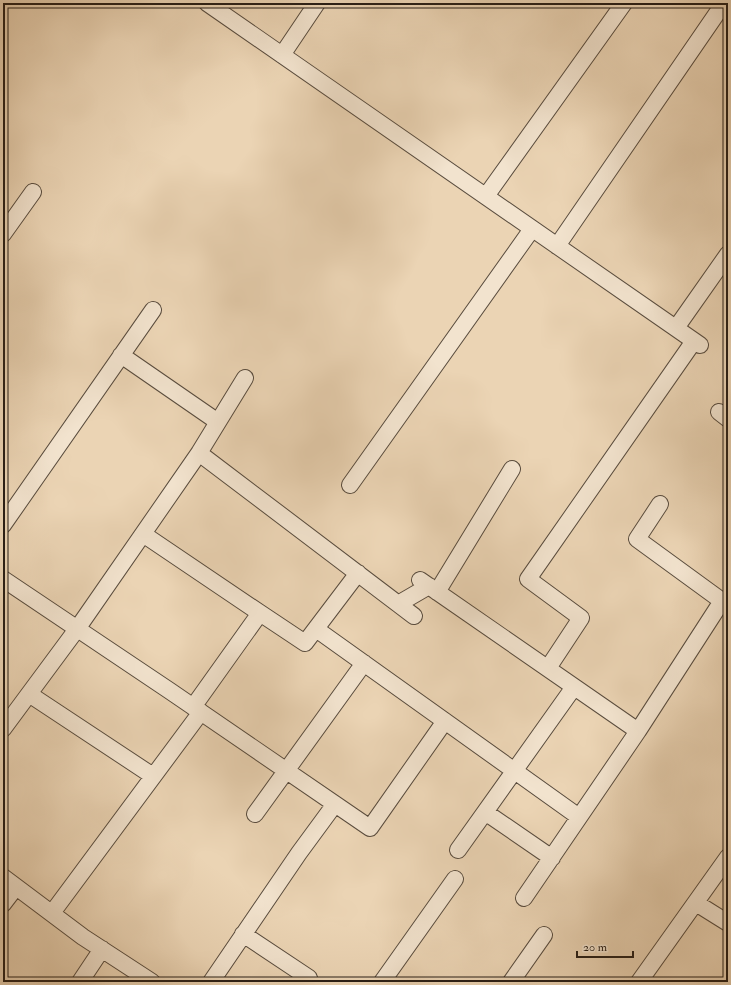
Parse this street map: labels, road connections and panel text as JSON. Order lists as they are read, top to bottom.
{
  "scale_bar": "20 m"
}
